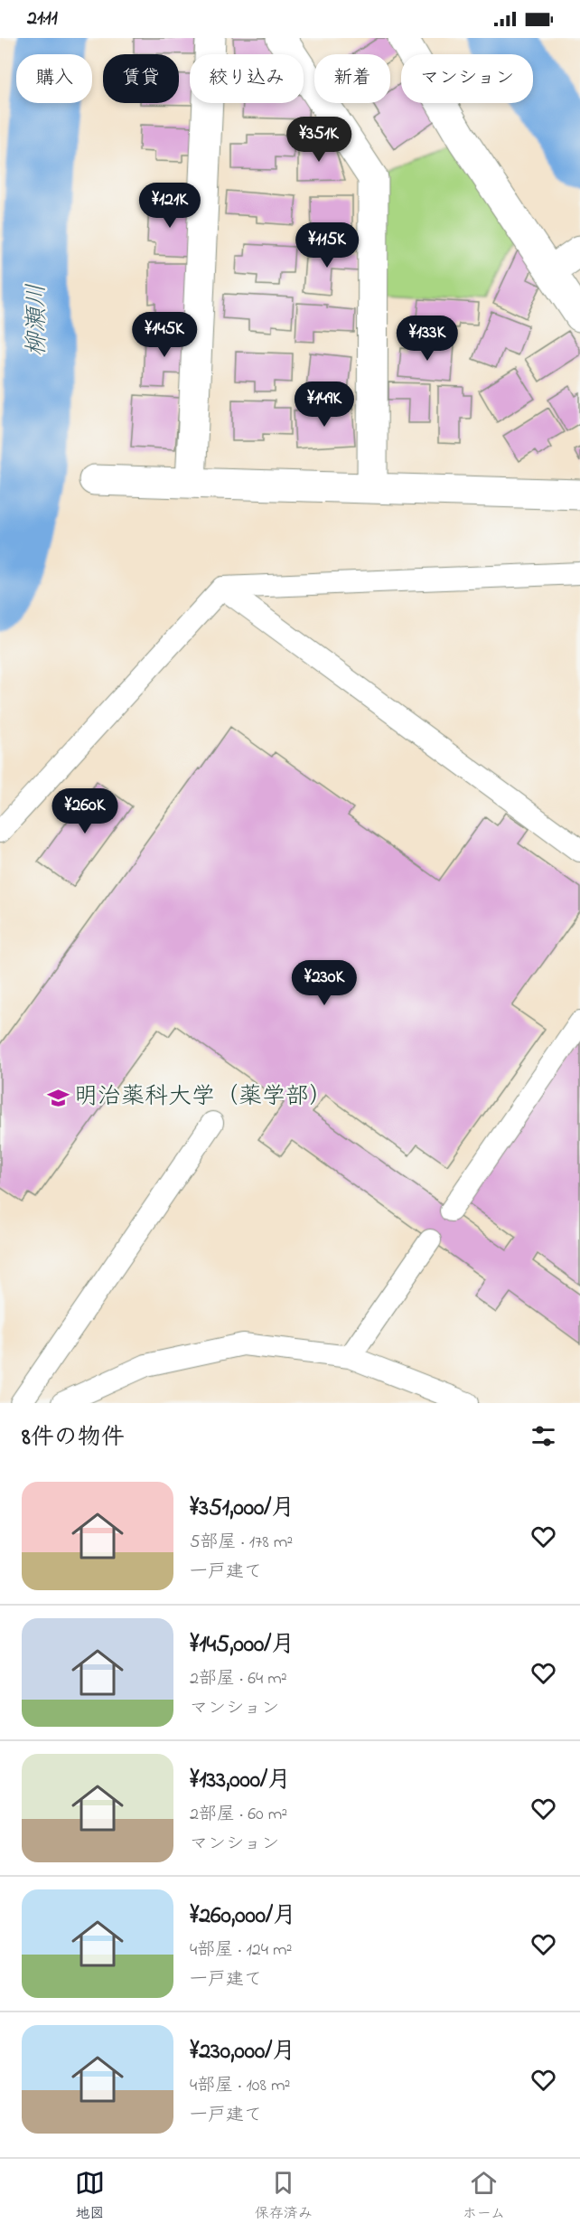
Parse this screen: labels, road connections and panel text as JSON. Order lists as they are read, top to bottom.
{
  "water": ["柳瀬川"],
  "places": {
    "school or university": ["明治薬科大学（薬学部）"]
  },
  "page": {
    "status": "21:11",
    "chip": [
      "購入",
      "賃貸",
      "絞り込み",
      "新着",
      "マンション"
    ],
    "price": [
      "¥351K",
      "¥121K",
      "¥115K",
      "¥145K",
      "¥133K",
      "¥149K",
      "¥260K",
      "¥230K"
    ],
    "heading": "8件の物件",
    "list": [
      {
        "name": "¥351,000/月",
        "note": "5部屋 · 178 m² · 一戸建て"
      },
      {
        "name": "¥145,000/月",
        "note": "2部屋 · 64 m² · マンション"
      },
      {
        "name": "¥133,000/月",
        "note": "2部屋 · 60 m² · マンション"
      },
      {
        "name": "¥260,000/月",
        "note": "4部屋 · 124 m² · 一戸建て"
      },
      {
        "name": "¥230,000/月",
        "note": "4部屋 · 108 m² · 一戸建て"
      }
    ],
    "tabs": ["地図", "保存済み", "ホーム"]
  }
}
